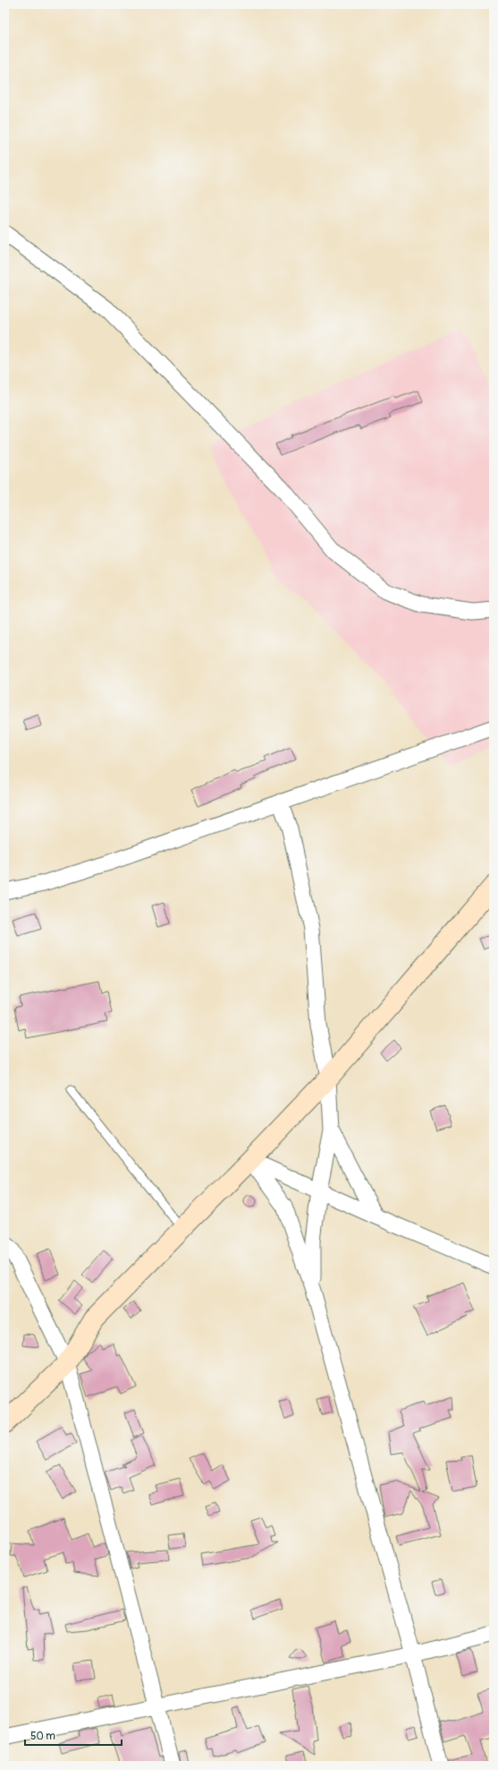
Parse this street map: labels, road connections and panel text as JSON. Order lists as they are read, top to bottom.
{
  "scale_bar": "50 m"
}
